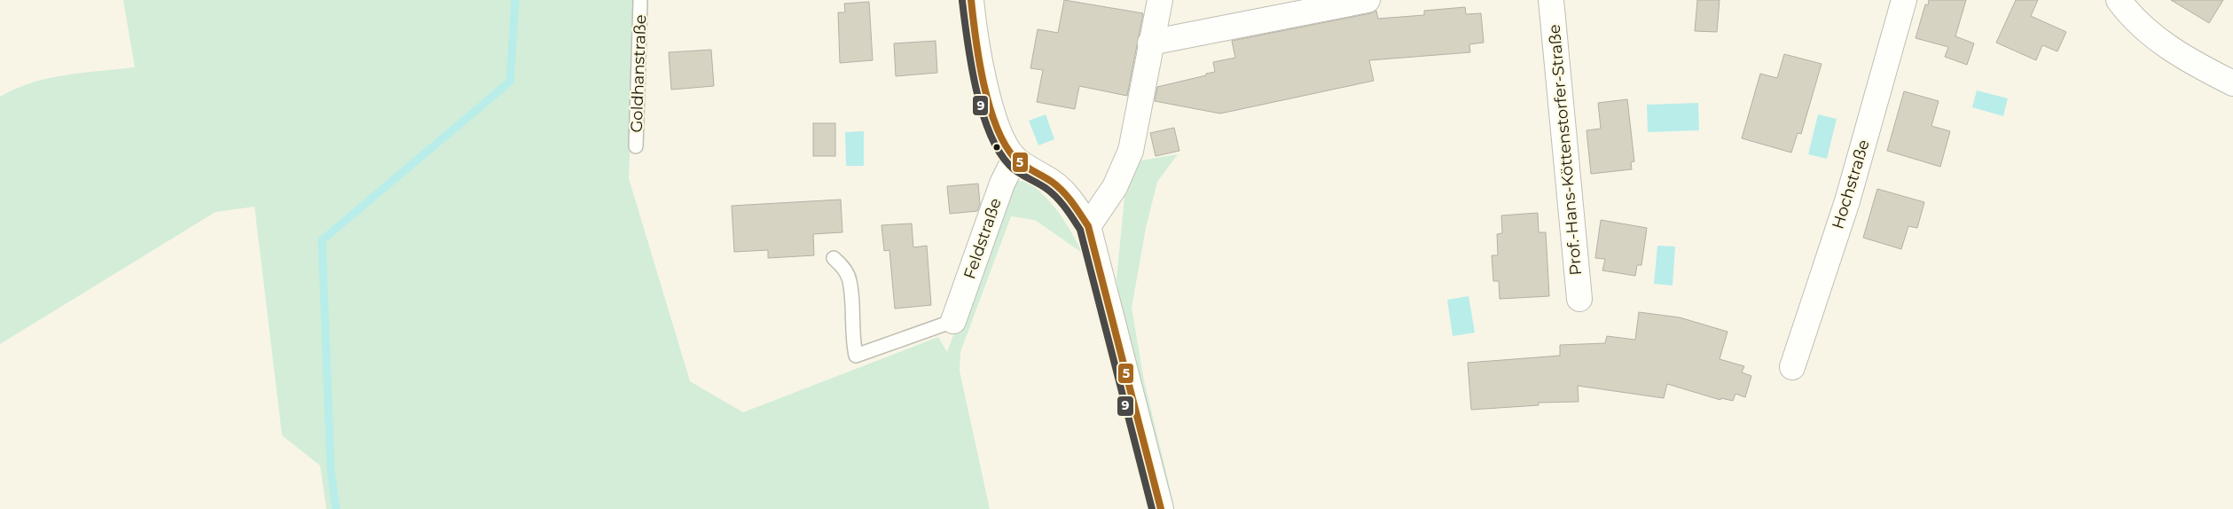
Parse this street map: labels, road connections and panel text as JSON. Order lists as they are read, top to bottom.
{
  "streets": {
    "street": ["Prof.-Hans-Köttenstorfer-Straße", "Hochstraße", "Feldstraße"],
    "lane": ["Goldhanstraße"]
  },
  "lines": ["transit line 5", "transit line 9"]
}
